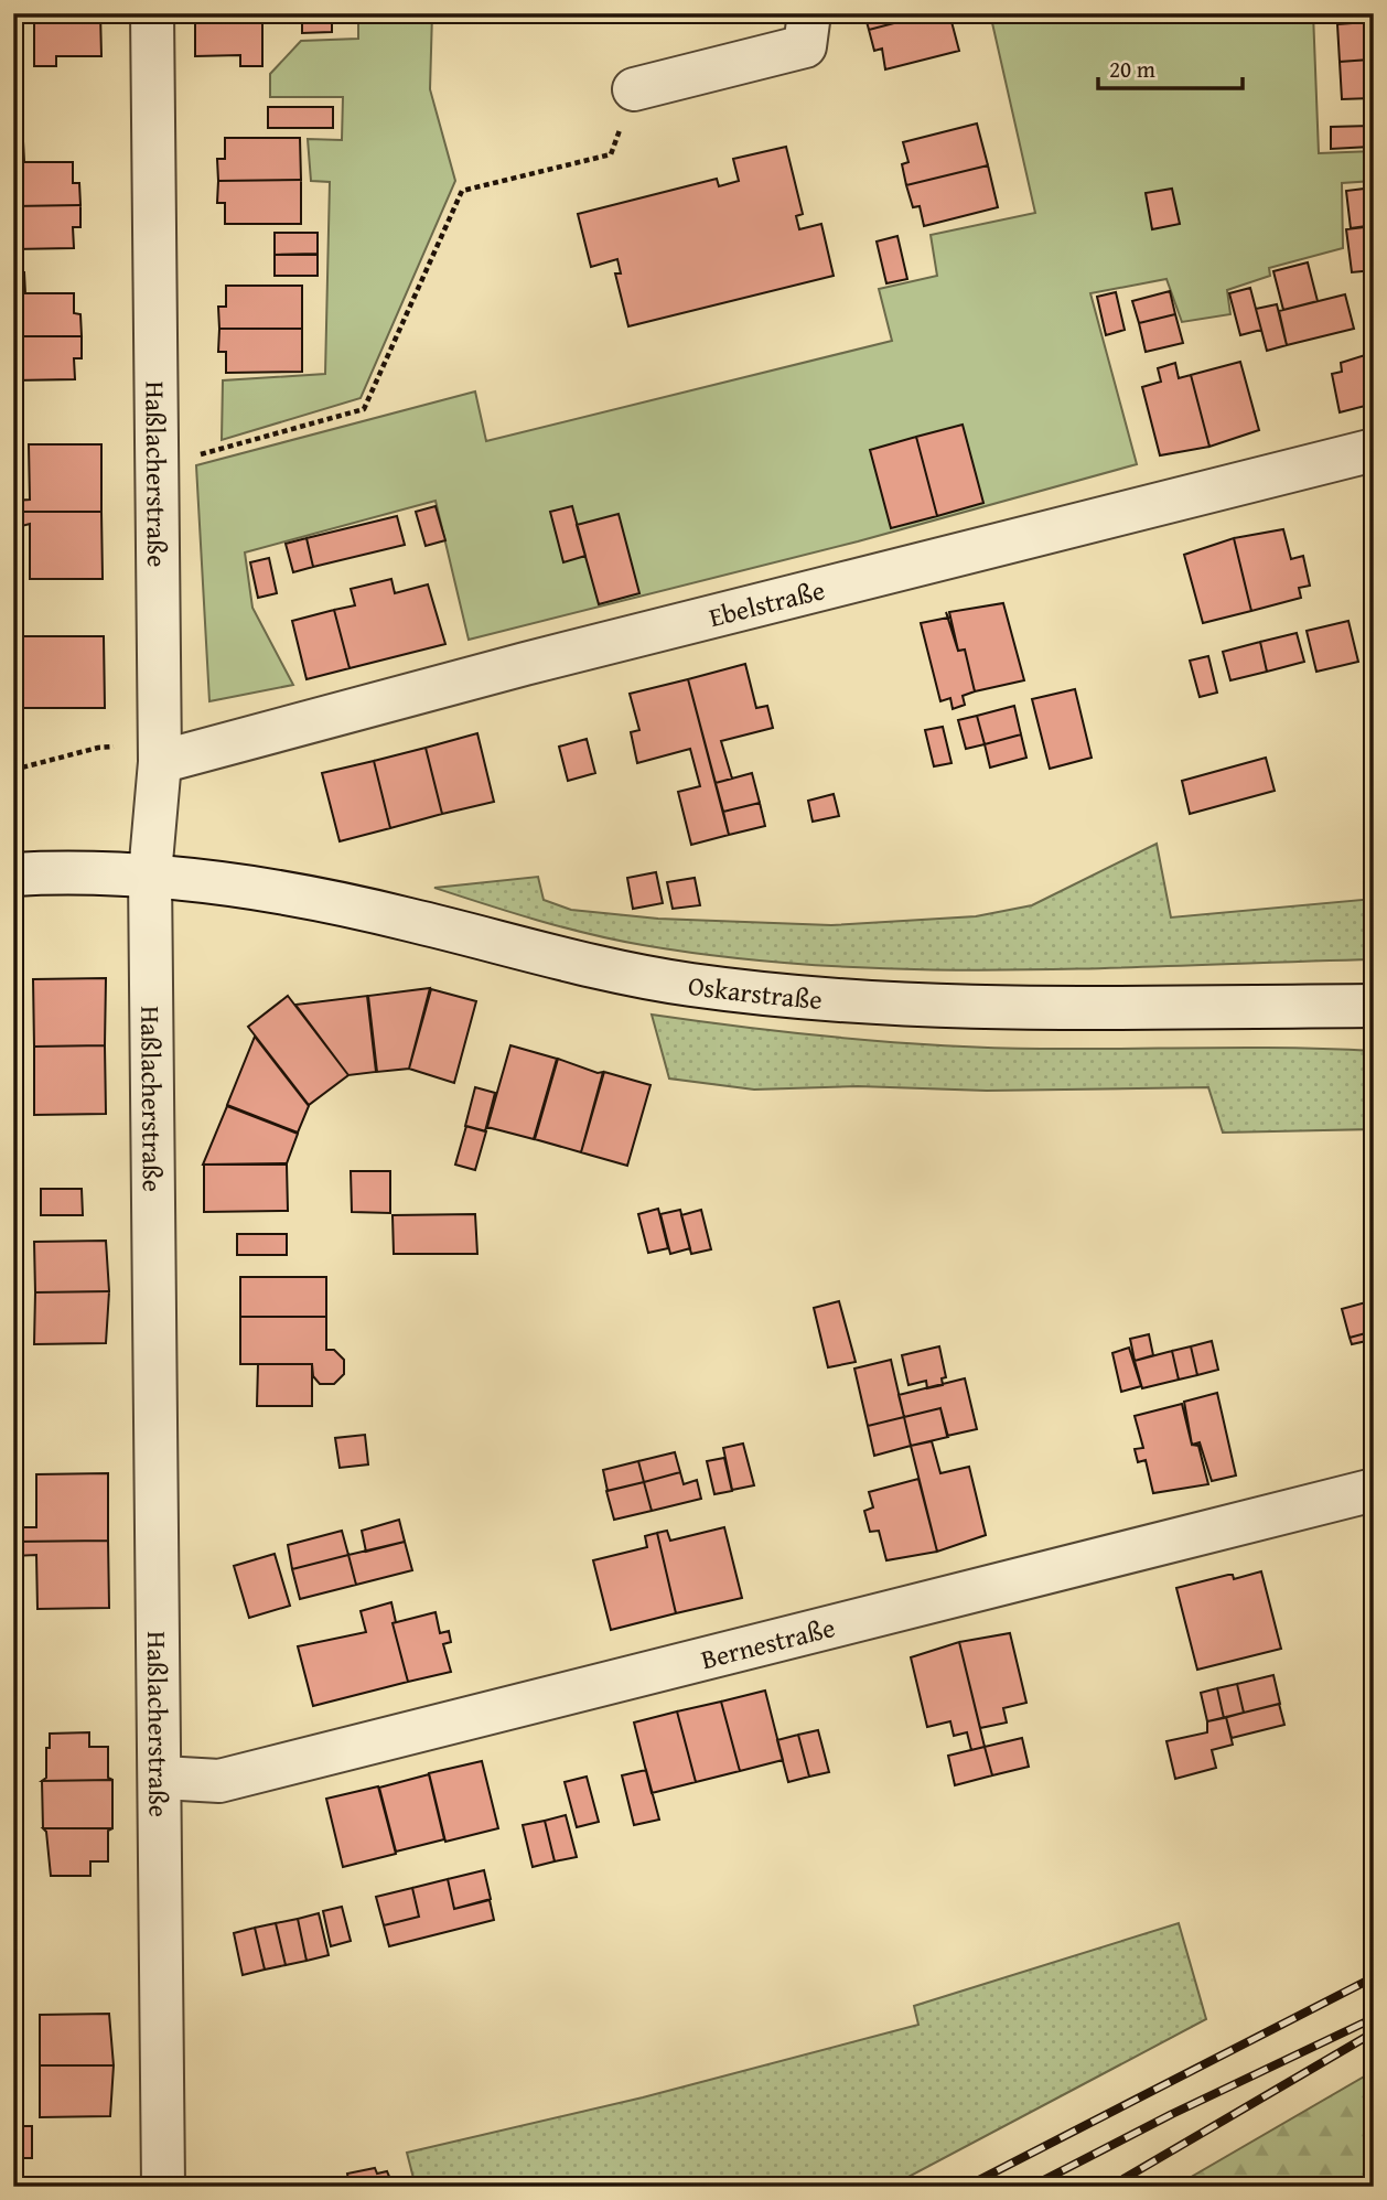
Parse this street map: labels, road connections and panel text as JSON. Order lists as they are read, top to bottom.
{
  "streets": {
    "street": [
      "Haßlacherstraße",
      "Ebelstraße",
      "Oskarstraße",
      "Bernestraße"
    ]
  },
  "crossings": [
    ["Haßlacherstraße", "Ebelstraße"],
    ["Haßlacherstraße", "Oskarstraße"],
    ["Haßlacherstraße", "Bernestraße"]
  ],
  "scale_bar": "20 m"
}
